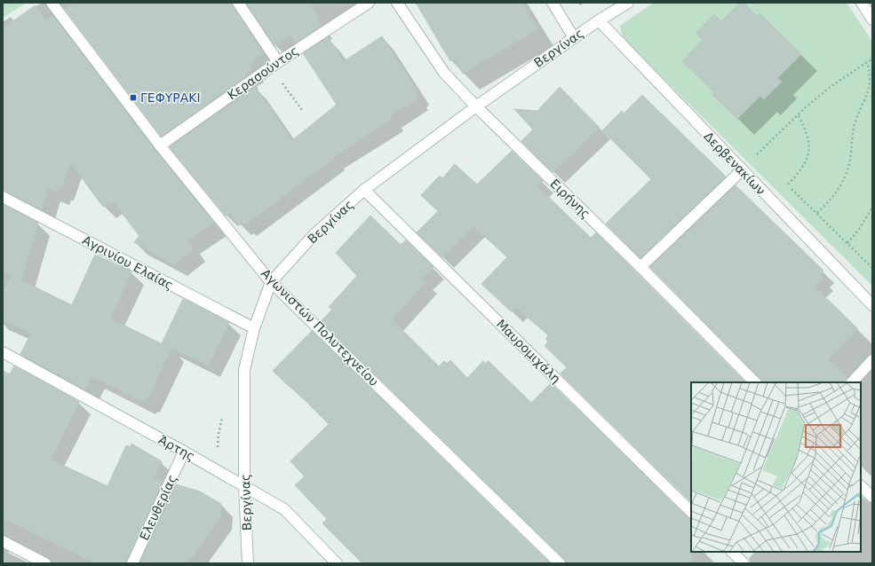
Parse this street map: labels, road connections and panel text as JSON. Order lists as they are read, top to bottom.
{
  "streets": {
    "street": [
      "Βεργίνας",
      "Κερασούντος",
      "Δερβενακίων",
      "Ειρήνης",
      "Αγρινίου Ελαίας",
      "Αγωνιστών Πολυτεχνείου",
      "Μαυρομιχάλη",
      "Άρτης",
      "Ελευθερίας"
    ]
  },
  "crossings": [
    ["Βεργίνας", "Δερβενακίων"],
    ["Βεργίνας", "Ειρήνης"],
    ["Βεργίνας", "Αγρινίου Ελαίας"],
    ["Βεργίνας", "Αγωνιστών Πολυτεχνείου"],
    ["Βεργίνας", "Μαυρομιχάλη"],
    ["Βεργίνας", "Άρτης"],
    ["Κερασούντος", "Αγωνιστών Πολυτεχνείου"],
    ["Άρτης", "Ελευθερίας"]
  ],
  "places": {
    "transit": ["ΓΕΦΥΡΑΚΙ"]
  }
}
